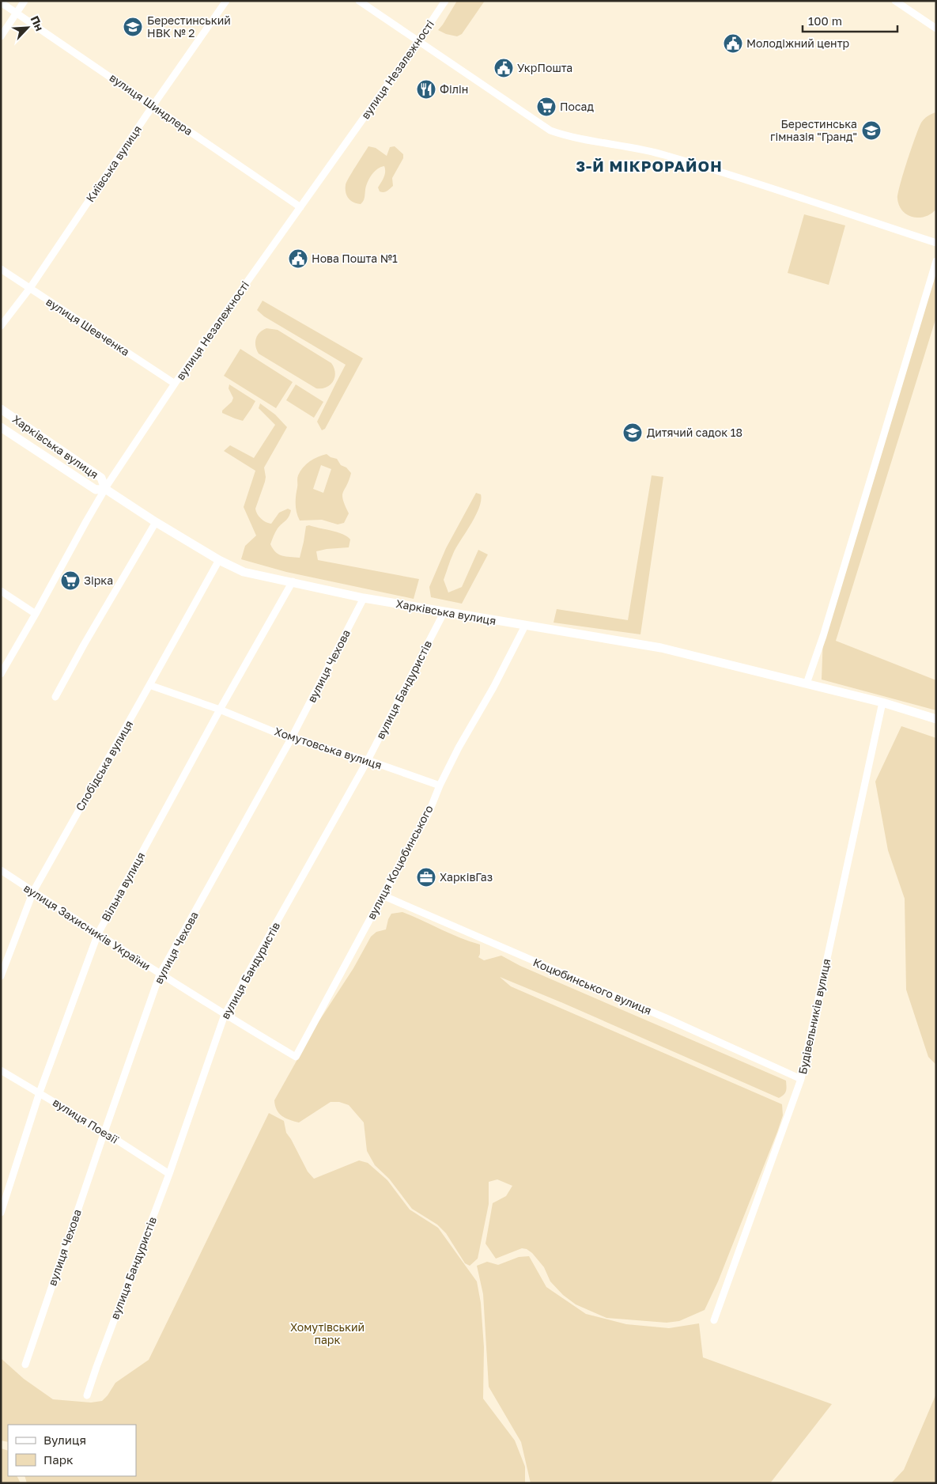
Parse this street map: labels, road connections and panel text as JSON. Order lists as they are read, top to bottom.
{
  "streets": {
    "street": [
      "вулиця Незалежності",
      "вулиця Шиндлера",
      "Київська вулиця",
      "вулиця Шевченка",
      "Харківська вулиця",
      "вулиця Чехова",
      "вулиця Бандуристів",
      "Хомутовська вулиця",
      "Слобідська вулиця",
      "вулиця Коцюбинського",
      "Вільна вулиця",
      "вулиця Захисників України",
      "Коцюбинського вулиця",
      "Будівельників вулиця",
      "вулиця Поезії"
    ]
  },
  "crossings": [
    ["вулиця Незалежності", "вулиця Шиндлера"],
    ["вулиця Незалежності", "вулиця Шевченка"],
    ["вулиця Незалежності", "Харківська вулиця"],
    ["вулиця Шиндлера", "Київська вулиця"],
    ["Київська вулиця", "вулиця Шевченка"],
    ["Харківська вулиця", "вулиця Чехова"],
    ["Харківська вулиця", "вулиця Бандуристів"],
    ["Харківська вулиця", "Слобідська вулиця"],
    ["Харківська вулиця", "вулиця Коцюбинського"],
    ["Харківська вулиця", "Вільна вулиця"],
    ["Харківська вулиця", "Будівельників вулиця"],
    ["вулиця Чехова", "Хомутовська вулиця"],
    ["вулиця Чехова", "вулиця Захисників України"],
    ["вулиця Чехова", "вулиця Поезії"],
    ["вулиця Бандуристів", "Хомутовська вулиця"],
    ["вулиця Бандуристів", "вулиця Захисників України"],
    ["вулиця Бандуристів", "вулиця Поезії"],
    ["Хомутовська вулиця", "Слобідська вулиця"],
    ["Хомутовська вулиця", "вулиця Коцюбинського"],
    ["Хомутовська вулиця", "Вільна вулиця"],
    ["Слобідська вулиця", "вулиця Захисників України"],
    ["вулиця Коцюбинського", "вулиця Захисників України"],
    ["вулиця Коцюбинського", "Коцюбинського вулиця"],
    ["Вільна вулиця", "вулиця Захисників України"],
    ["Вільна вулиця", "вулиця Поезії"],
    ["Коцюбинського вулиця", "Будівельників вулиця"]
  ],
  "districts": ["3-Й МІКРОРАЙОН"],
  "parks": ["Хомутівський парк"],
  "places": {
    "school or university": ["Берестинський НВК № 2", "Берестинська гімназія \"Гранд\"", "Дитячий садок 18"],
    "public building": ["Молодіжний центр", "УкрПошта", "Нова Пошта №1"],
    "restaurant": ["Філін"],
    "supermarket": ["Посад", "Зірка"],
    "office": ["ХарківГаз"]
  },
  "legend": ["Вулиця", "Парк"],
  "scale_bar": "100 m",
  "north": "top right"
}
